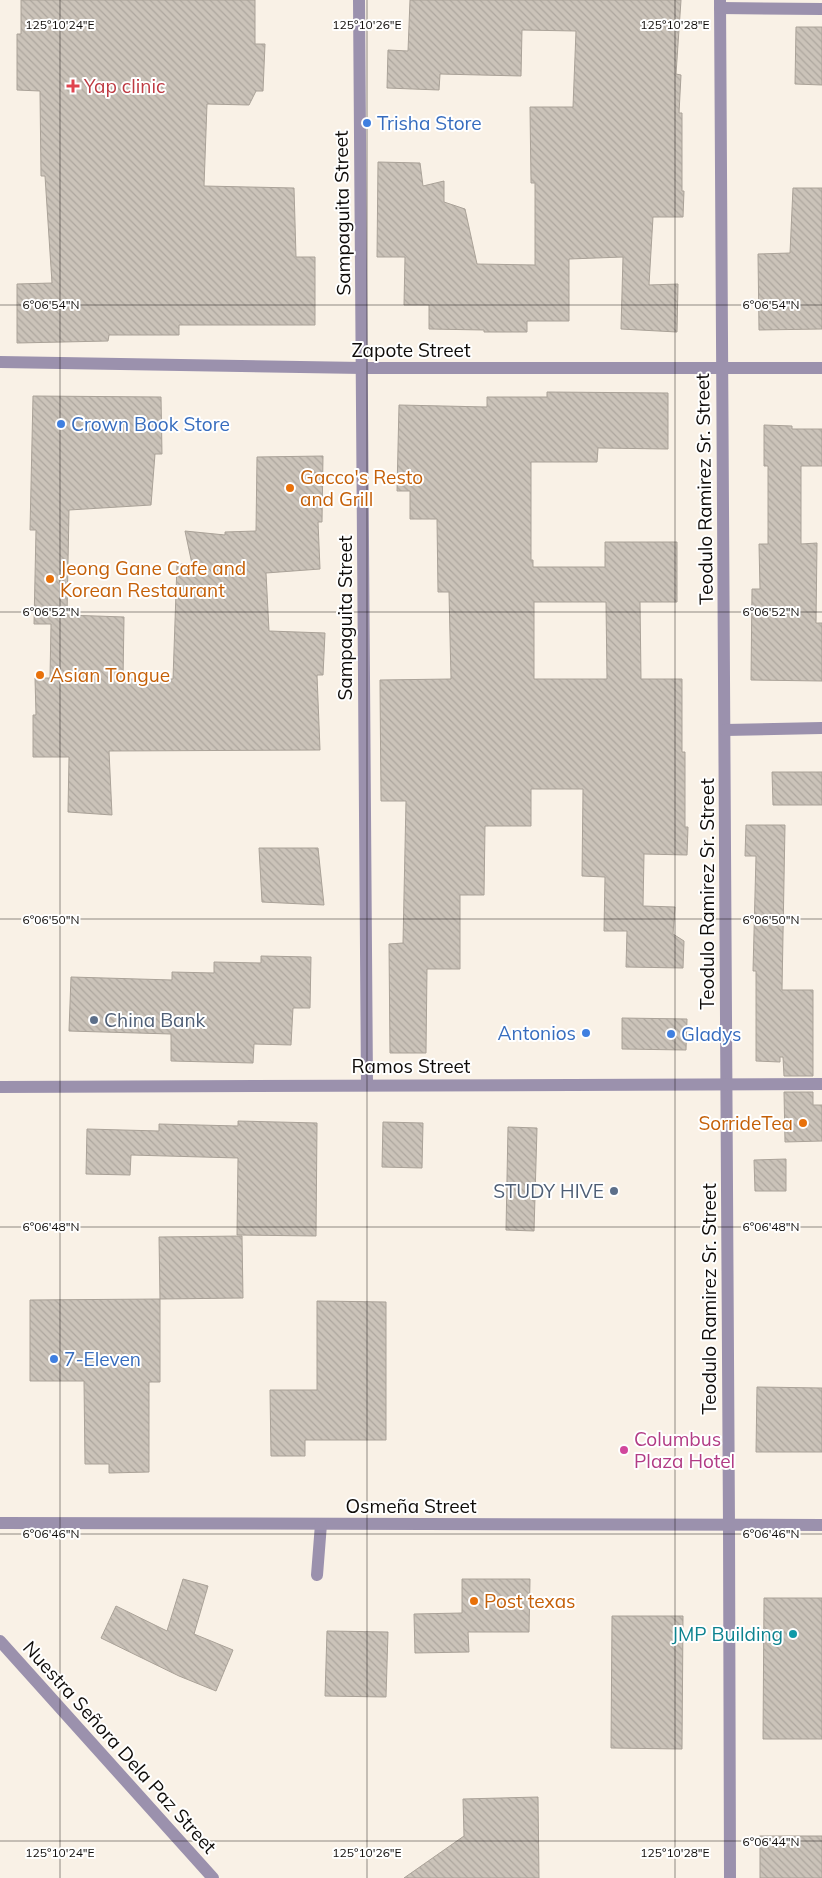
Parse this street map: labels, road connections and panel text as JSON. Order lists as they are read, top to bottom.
{
  "streets": {
    "street": [
      "Sampaguita Street",
      "Zapote Street",
      "Teodulo Ramirez Sr. Street",
      "Ramos Street",
      "Osmeña Street",
      "Nuestra Señora Dela Paz Street"
    ]
  },
  "crossings": [
    ["Sampaguita Street", "Zapote Street"],
    ["Sampaguita Street", "Ramos Street"],
    ["Zapote Street", "Teodulo Ramirez Sr. Street"],
    ["Teodulo Ramirez Sr. Street", "Ramos Street"],
    ["Teodulo Ramirez Sr. Street", "Osmeña Street"]
  ],
  "places": {
    "health": ["Yap clinic"],
    "other": [
      "Trisha Store",
      "Crown Book Store",
      "Gacco's Resto and Grill",
      "Jeong Gane Cafe and Korean Restaurant",
      "Asian Tongue",
      "China Bank",
      "Antonios",
      "Gladys",
      "SorrideTea",
      "STUDY HIVE",
      "7-Eleven",
      "Columbus Plaza Hotel",
      "Post texas",
      "JMP Building"
    ]
  },
  "coordinates": [
    "125°10'24\"E",
    "125°10'26\"E",
    "125°10'28\"E",
    "6°06'54\"N",
    "6°06'52\"N",
    "6°06'50\"N",
    "6°06'48\"N",
    "6°06'46\"N",
    "6°06'44\"N"
  ]
}
